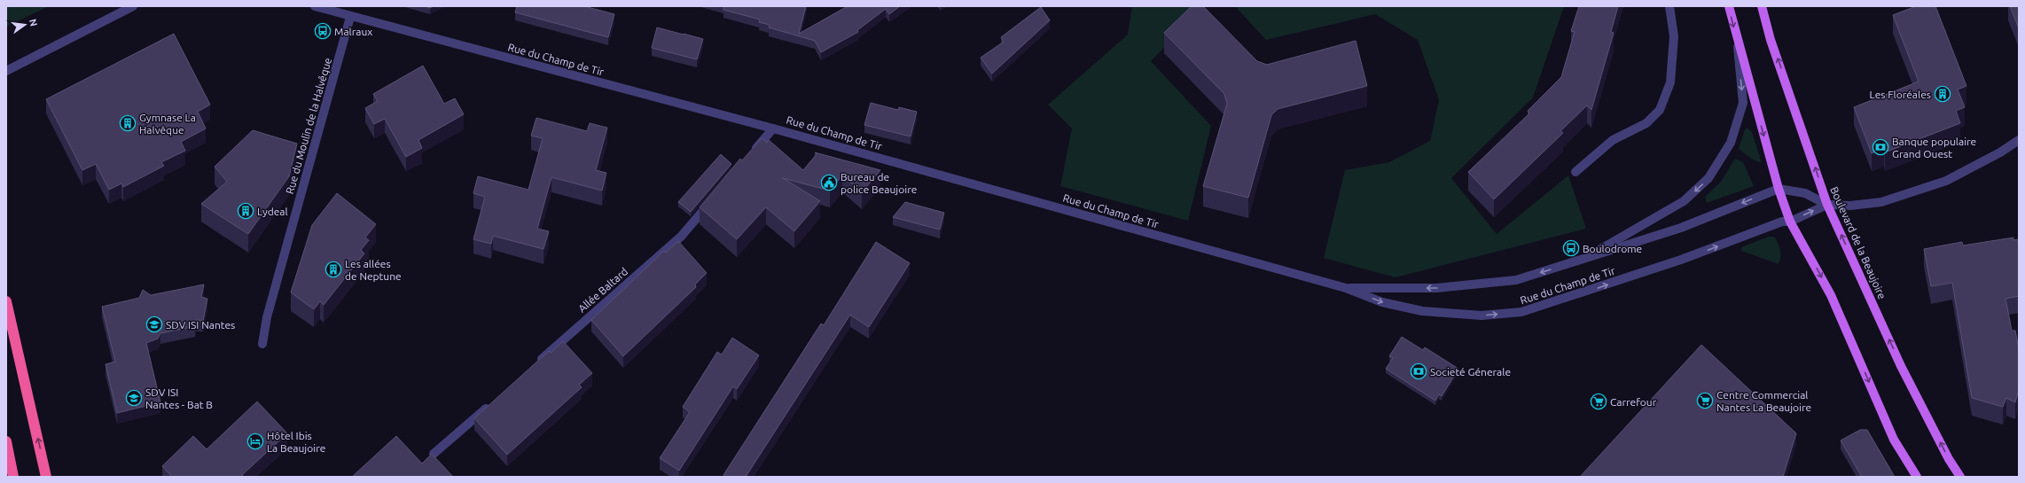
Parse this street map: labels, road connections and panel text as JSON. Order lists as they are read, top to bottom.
{
  "streets": {
    "main road": ["Boulevard de la Beaujoire"],
    "street": ["Rue du Champ de Tir", "Rue du Moulin de la Halvêque", "Allée Baltard"]
  },
  "crossings": [
    ["Rue du Champ de Tir", "Rue du Moulin de la Halvêque"],
    ["Rue du Champ de Tir", "Boulevard de la Beaujoire"]
  ],
  "places": {
    "bus stop": ["Malraux", "Boulodrome"],
    "building": [
      "Les Floréales",
      "Gymnase La Halvêque",
      "Lydeal",
      "Les allées de Neptune"
    ],
    "bank": ["Banque populaire Grand Ouest", "Societé Génerale"],
    "public building": ["Bureau de police Beaujoire"],
    "school or university": ["SDV ISI Nantes", "SDV ISI Nantes - Bat B"],
    "supermarket": ["Centre Commercial Nantes La Beaujoire", "Carrefour"],
    "hotel": ["Hôtel Ibis La Beaujoire"]
  },
  "north": "right"
}
